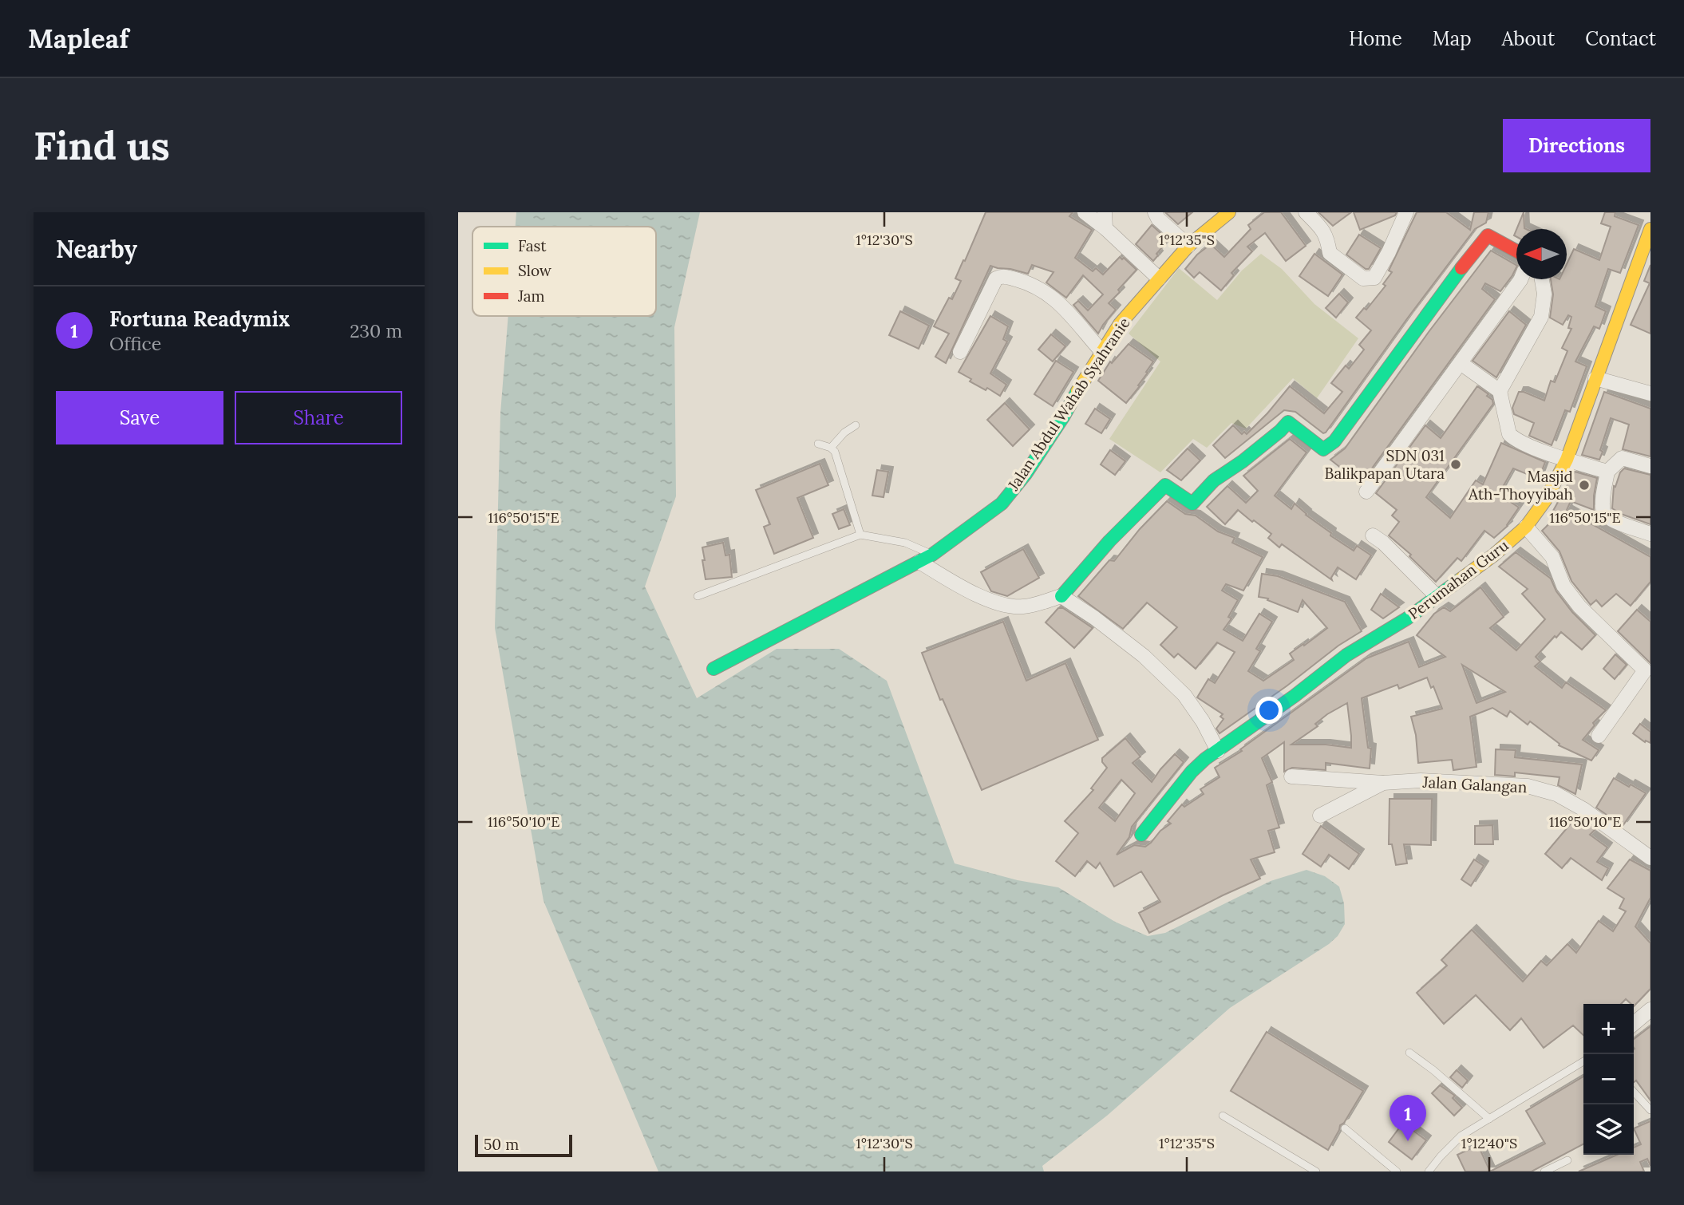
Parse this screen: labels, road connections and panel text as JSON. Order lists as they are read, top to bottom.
{
  "streets": {
    "street": ["Jalan Abdul Wahab Syahranie", "Perumahan Guru", "Jalan Galangan"]
  },
  "places": ["SDN 031 Balikpapan Utara", "Masjid Ath-Thoyyibah"],
  "legend": ["Fast", "Slow", "Jam"],
  "scale_bar": "50 m",
  "north": "left",
  "page": {
    "header": "Mapleaf",
    "nav": [
      "Home",
      "Map",
      "About",
      "Contact"
    ],
    "buttons": [
      "Directions",
      ["Save", "Share"]
    ],
    "title": "Find us",
    "heading": "Nearby",
    "list": [
      {
        "mark": "1",
        "name": "Fortuna Readymix",
        "note": "Office",
        "value": "230 m"
      }
    ],
    "map_buttons": ["+", "−"],
    "pins": "1",
    "scale": "50 m"
  },
  "coordinates": [
    "1°12'30\"S",
    "1°12'35\"S",
    "116°50'15\"E",
    "116°50'10\"E",
    "1°12'40\"S"
  ]
}
